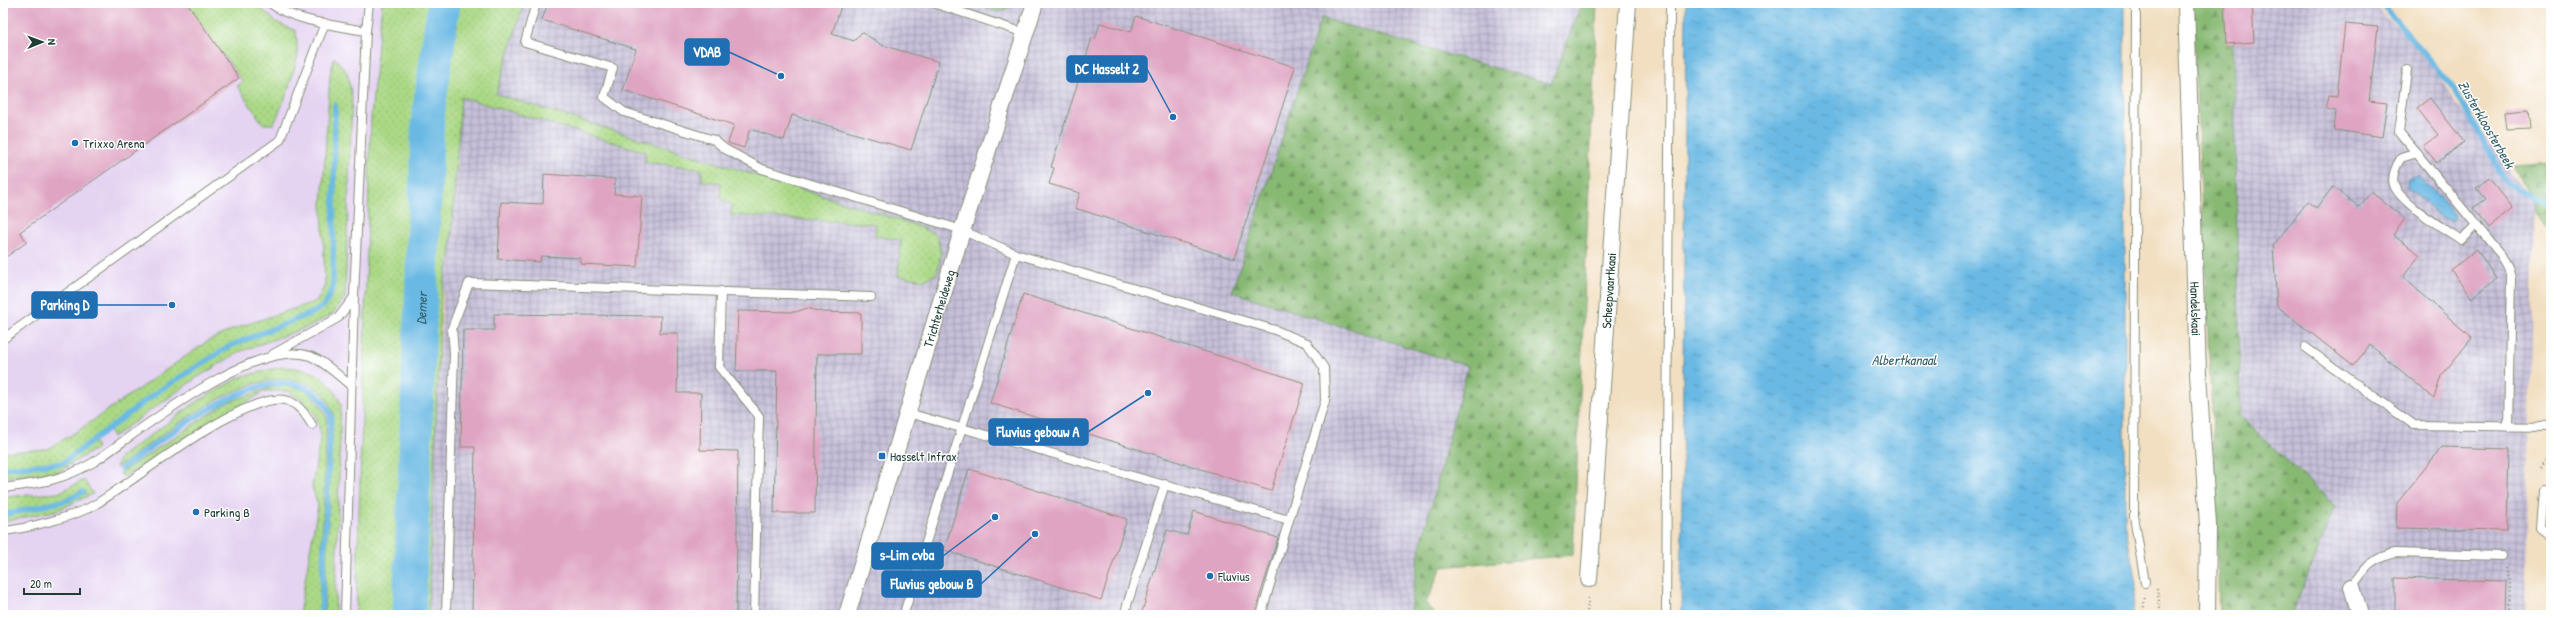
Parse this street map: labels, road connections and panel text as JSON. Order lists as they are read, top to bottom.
{
  "streets": {
    "street": ["Scheepvaartkaai", "Trichterheideweg", "Handelskaai"]
  },
  "water": ["Zusterkloosterbeek", "Demer", "Albertkanaal"],
  "places": {
    "other": [
      "VDAB",
      "DC Hasselt 2",
      "Trixxo Arena",
      "Parking D",
      "Fluvius gebouw A",
      "Parking B",
      "s-Lim cvba",
      "Fluvius gebouw B",
      "Fluvius"
    ],
    "transit": ["Hasselt Infrax"]
  },
  "scale_bar": "20 m",
  "north": "right"
}
